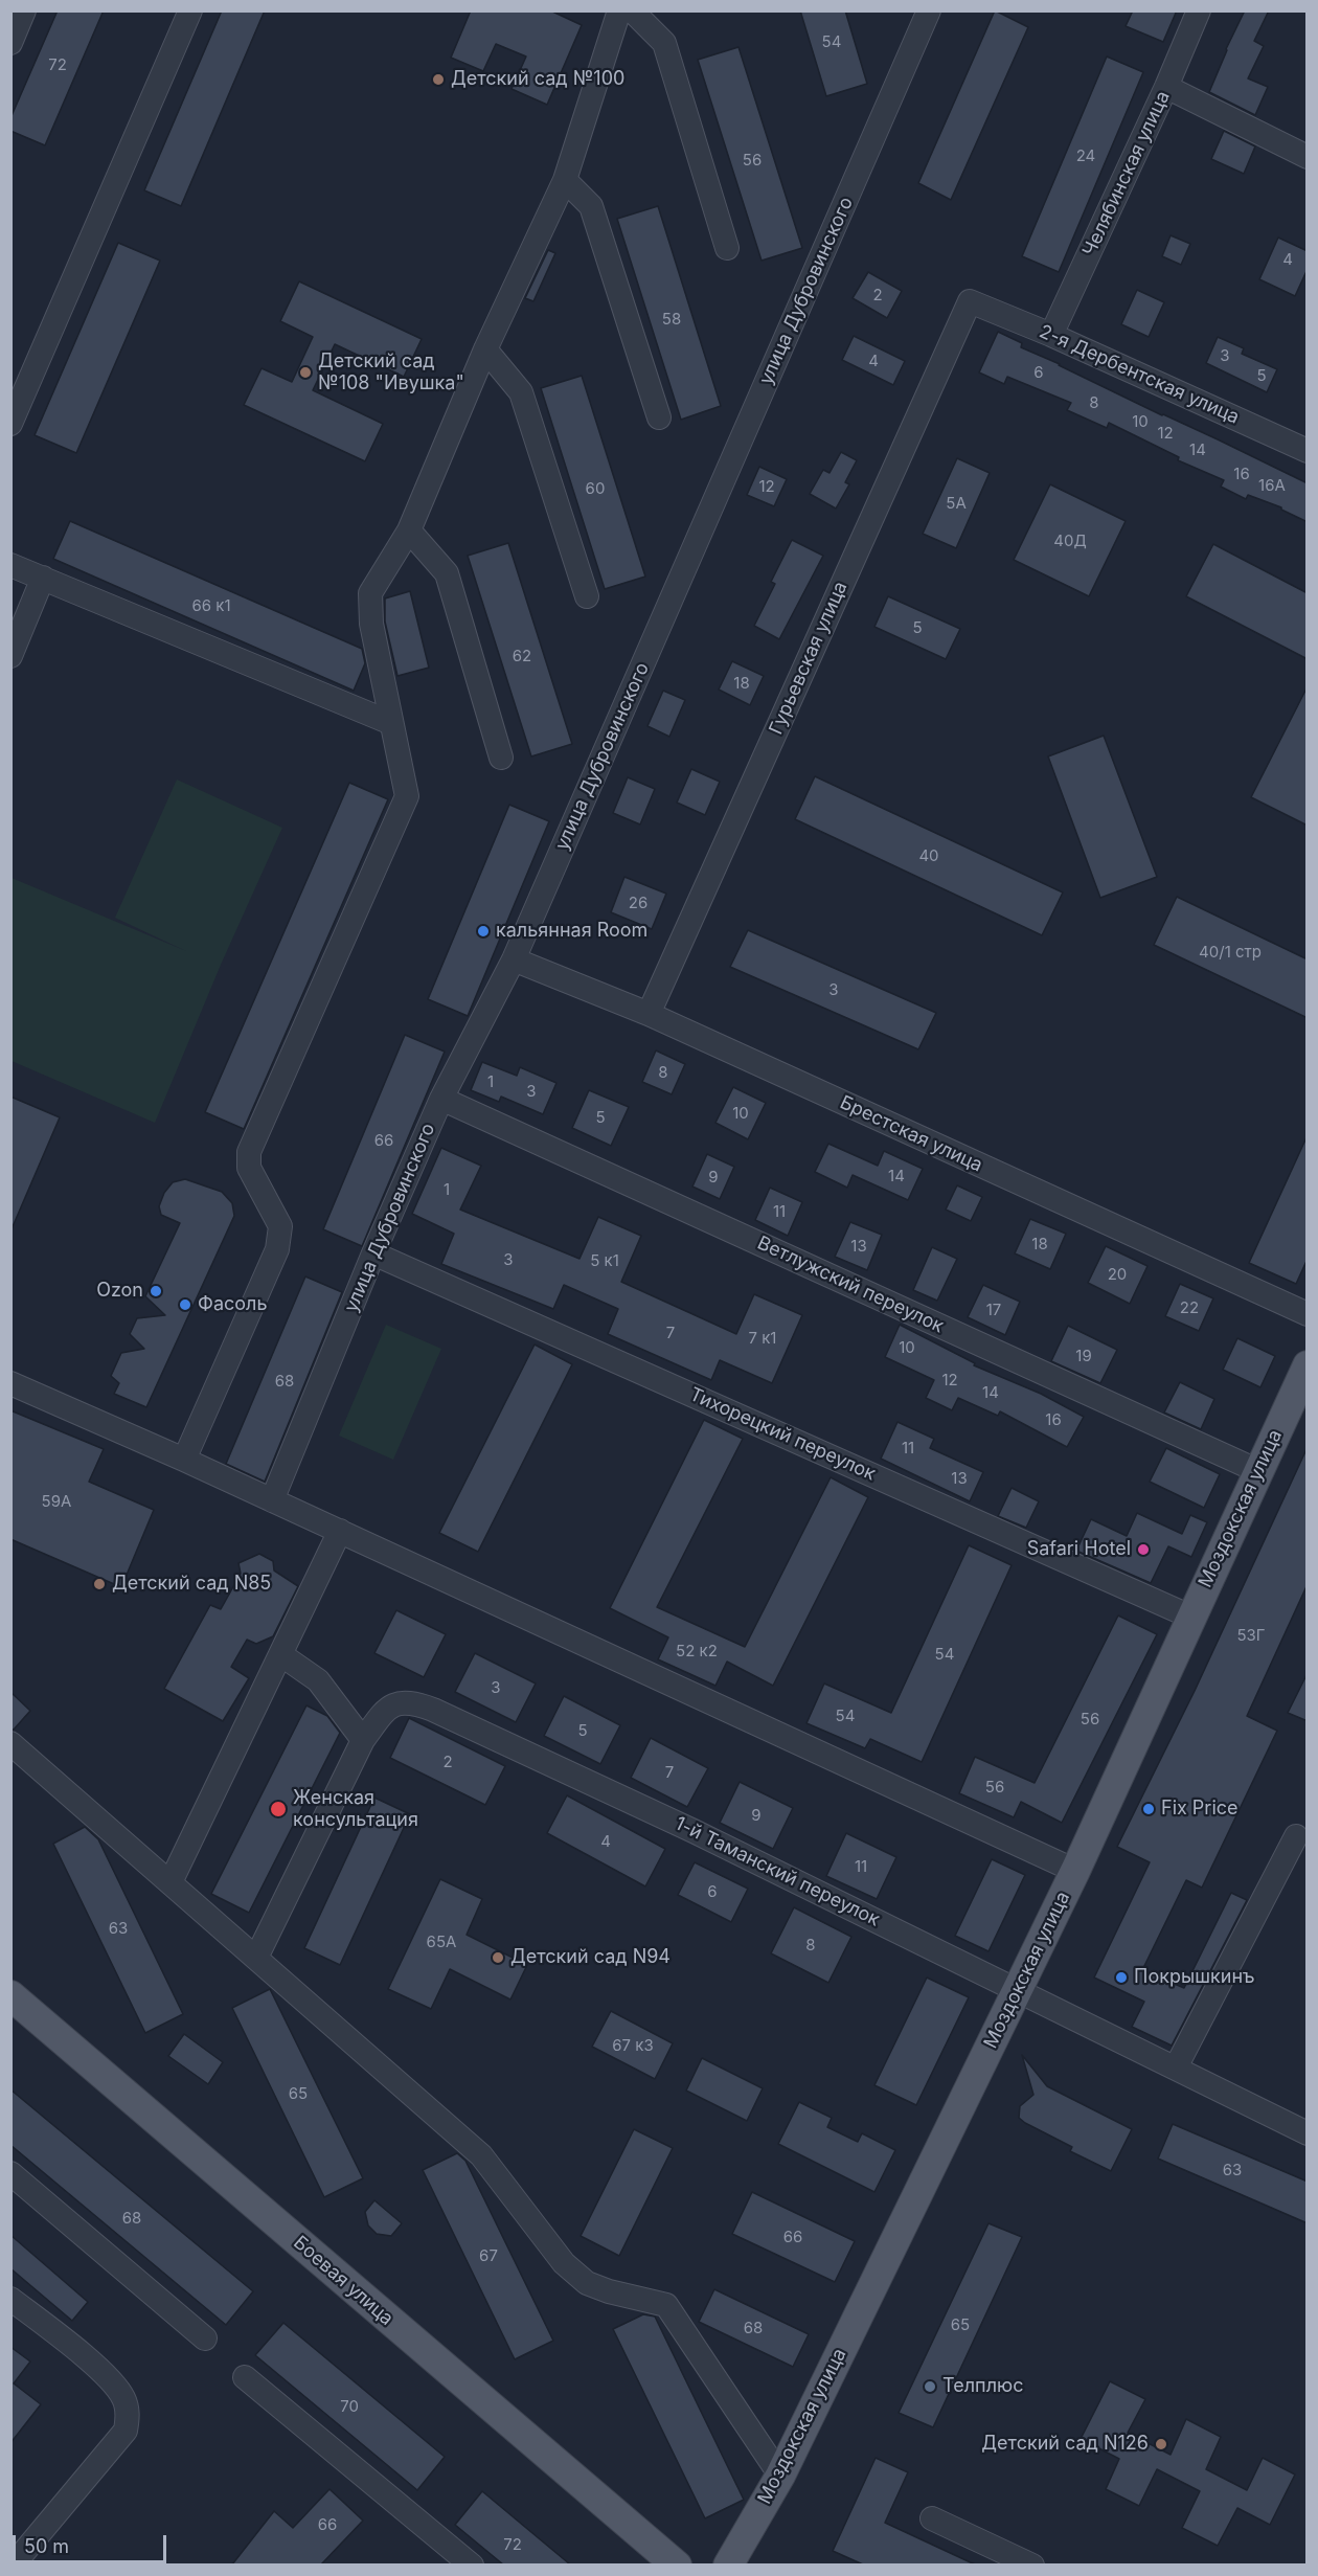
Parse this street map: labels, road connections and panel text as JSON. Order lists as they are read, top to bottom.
{
  "streets": {
    "main road": ["Моздокская улица", "Боевая улица"],
    "street": [
      "Челябинская улица",
      "улица Дубровинского",
      "2-я Дербентская улица",
      "Гурьевская улица",
      "Брестская улица",
      "Ветлужский переулок",
      "Тихорецкий переулок",
      "1-й Таманский переулок"
    ]
  },
  "crossings": [
    ["Челябинская улица", "2-я Дербентская улица"],
    ["улица Дубровинского", "Брестская улица"],
    ["улица Дубровинского", "Ветлужский переулок"],
    ["улица Дубровинского", "Тихорецкий переулок"],
    ["2-я Дербентская улица", "Гурьевская улица"],
    ["Гурьевская улица", "Брестская улица"],
    ["Ветлужский переулок", "Моздокская улица"],
    ["Тихорецкий переулок", "Моздокская улица"],
    ["Моздокская улица", "1-й Таманский переулок"]
  ],
  "places": [
    "Детский сад №100",
    "Детский сад №108 \"Ивушка\"",
    "кальянная Room",
    "Ozon",
    "Фасоль",
    "Safari Hotel",
    "Детский сад N85",
    "Женская консультация",
    "Fix Price",
    "Детский сад N94",
    "Покрышкинъ",
    "Телплюс",
    "Детский сад N126"
  ],
  "house_numbers": [
    "54",
    "72",
    "24",
    "56",
    "4",
    "2",
    "58",
    "3",
    "4",
    "6",
    "5",
    "8",
    "10",
    "12",
    "14",
    "16",
    "16А",
    "12",
    "60",
    "5А",
    "40Д",
    "66 к1",
    "5",
    "62",
    "18",
    "40",
    "26",
    "40/1 стр",
    "3",
    "8",
    "1",
    "3",
    "10",
    "5",
    "66",
    "14",
    "9",
    "1",
    "11",
    "18",
    "13",
    "3",
    "5 к1",
    "20",
    "22",
    "17",
    "7",
    "7 к1",
    "10",
    "19",
    "12",
    "68",
    "14",
    "16",
    "11",
    "13",
    "59А",
    "53Г",
    "52 к2",
    "54",
    "3",
    "54",
    "56",
    "5",
    "2",
    "7",
    "56",
    "9",
    "4",
    "11",
    "6",
    "63",
    "65А",
    "8",
    "67 к3",
    "65",
    "63",
    "68",
    "66",
    "67",
    "65",
    "68",
    "70",
    "66",
    "72"
  ],
  "scale_bar": "50 m"
}
